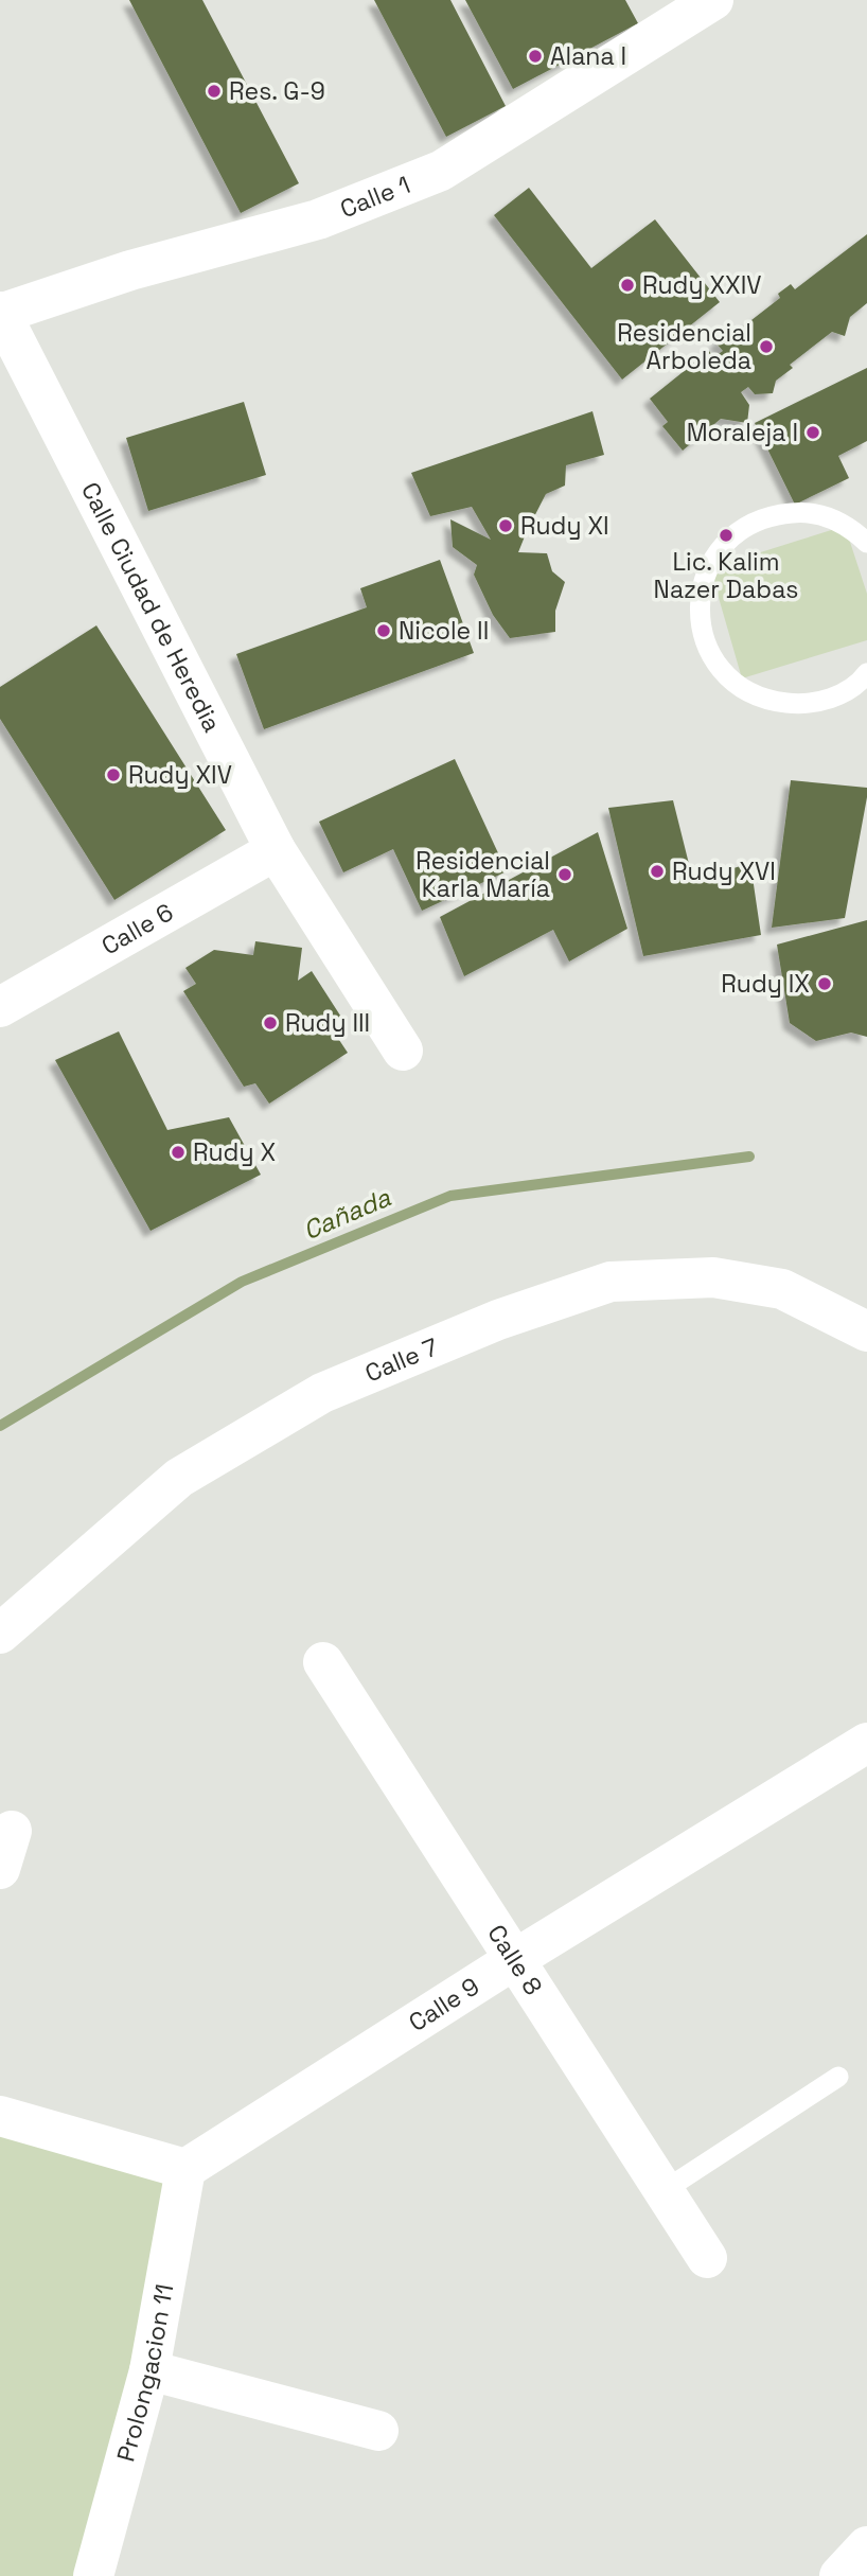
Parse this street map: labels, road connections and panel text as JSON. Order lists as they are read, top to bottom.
{
  "streets": {
    "street": [
      "Calle 1",
      "Calle Ciudad de Heredia",
      "Calle 6",
      "Calle 7",
      "Calle 8",
      "Calle 9",
      "Prolongacion 11"
    ]
  },
  "crossings": [
    ["Calle 1", "Calle Ciudad de Heredia"],
    ["Calle Ciudad de Heredia", "Calle 6"],
    ["Calle 8", "Calle 9"],
    ["Calle 9", "Prolongacion 11"]
  ],
  "water": ["Cañada"],
  "places": [
    "Alana I",
    "Res. G-9",
    "Rudy XXIV",
    "Residencial Arboleda",
    "Moraleja I",
    "Rudy XI",
    "Lic. Kalim Nazer Dabas",
    "Nicole II",
    "Rudy XIV",
    "Rudy XVI",
    "Residencial Karla María",
    "Rudy IX",
    "Rudy III",
    "Rudy X"
  ]
}
